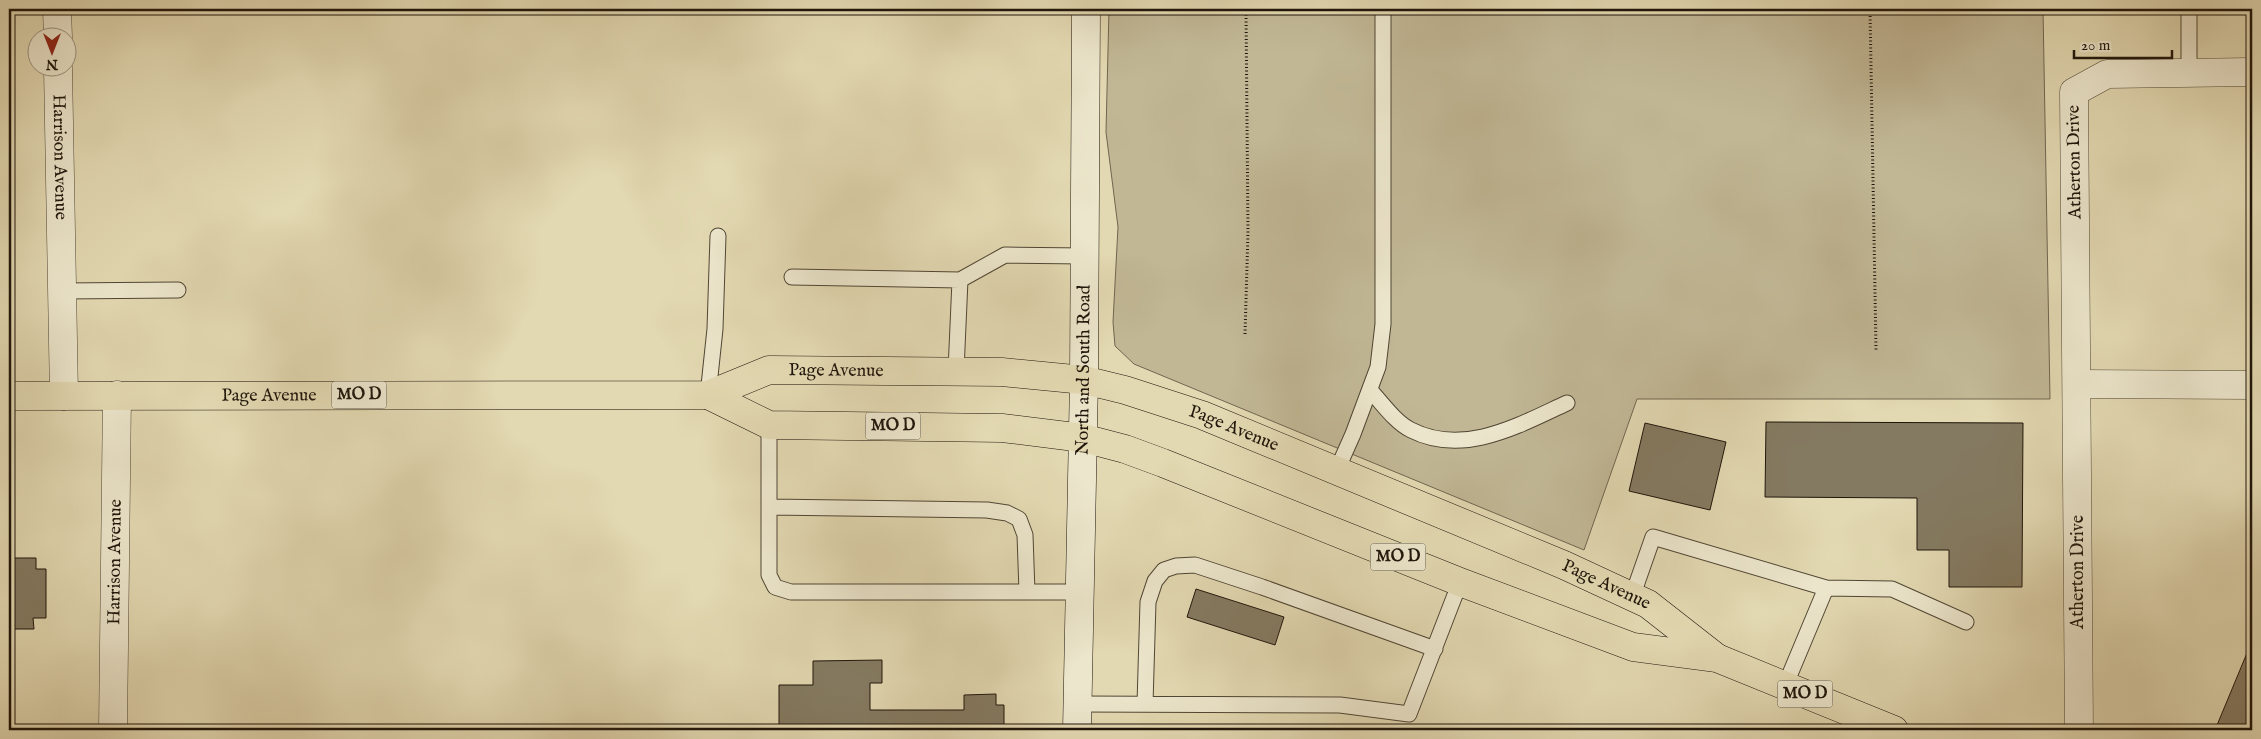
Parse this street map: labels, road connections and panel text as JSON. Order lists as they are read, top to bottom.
{
  "streets": {
    "main road": ["Page Avenue", "MO D"],
    "street": ["Harrison Avenue", "Atherton Drive", "North and South Road"]
  },
  "crossings": [
    ["Harrison Avenue", "Page Avenue"],
    ["Page Avenue", "North and South Road"]
  ],
  "scale_bar": "20 m",
  "north": "bottom"
}
